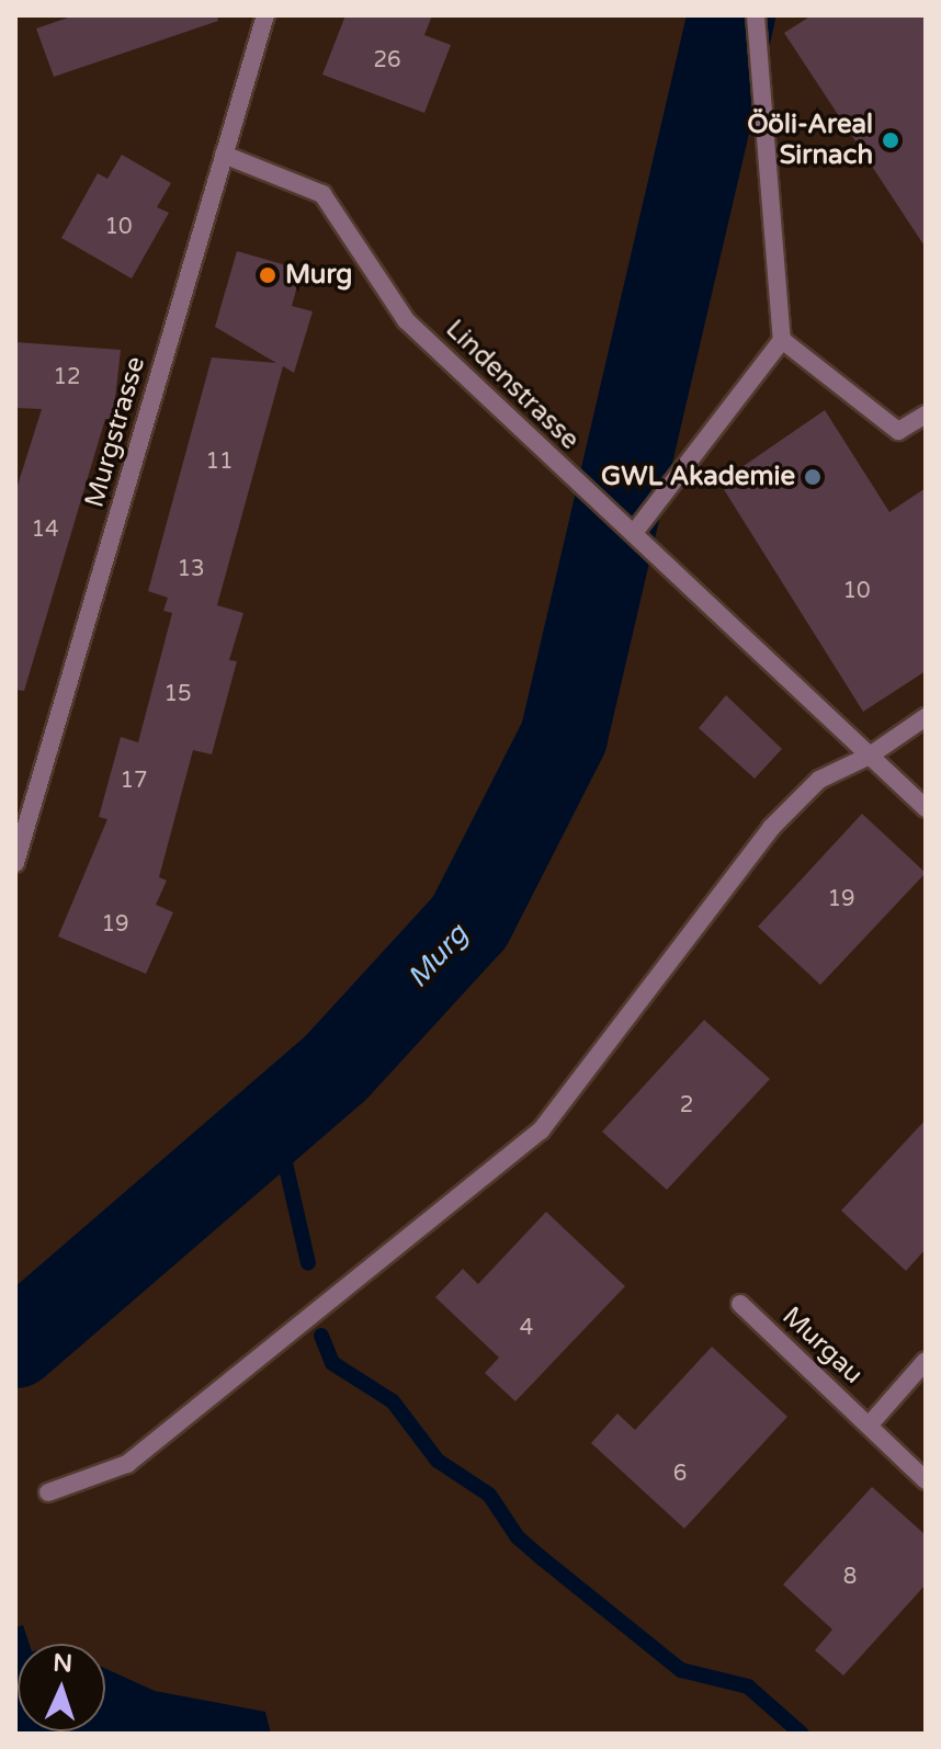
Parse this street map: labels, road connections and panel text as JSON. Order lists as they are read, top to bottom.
{
  "streets": {
    "street": ["Lindenstrasse", "Murgstrasse", "Murgau"]
  },
  "crossings": [
    ["Lindenstrasse", "Murgstrasse"]
  ],
  "water": ["Murg"],
  "places": ["Ööli-Areal Sirnach", "Murg", "GWL Akademie"],
  "house_numbers": [
    "26",
    "10",
    "12",
    "11",
    "14",
    "13",
    "10",
    "15",
    "17",
    "19",
    "19",
    "2",
    "4",
    "6",
    "8"
  ],
  "north": "top"
}
